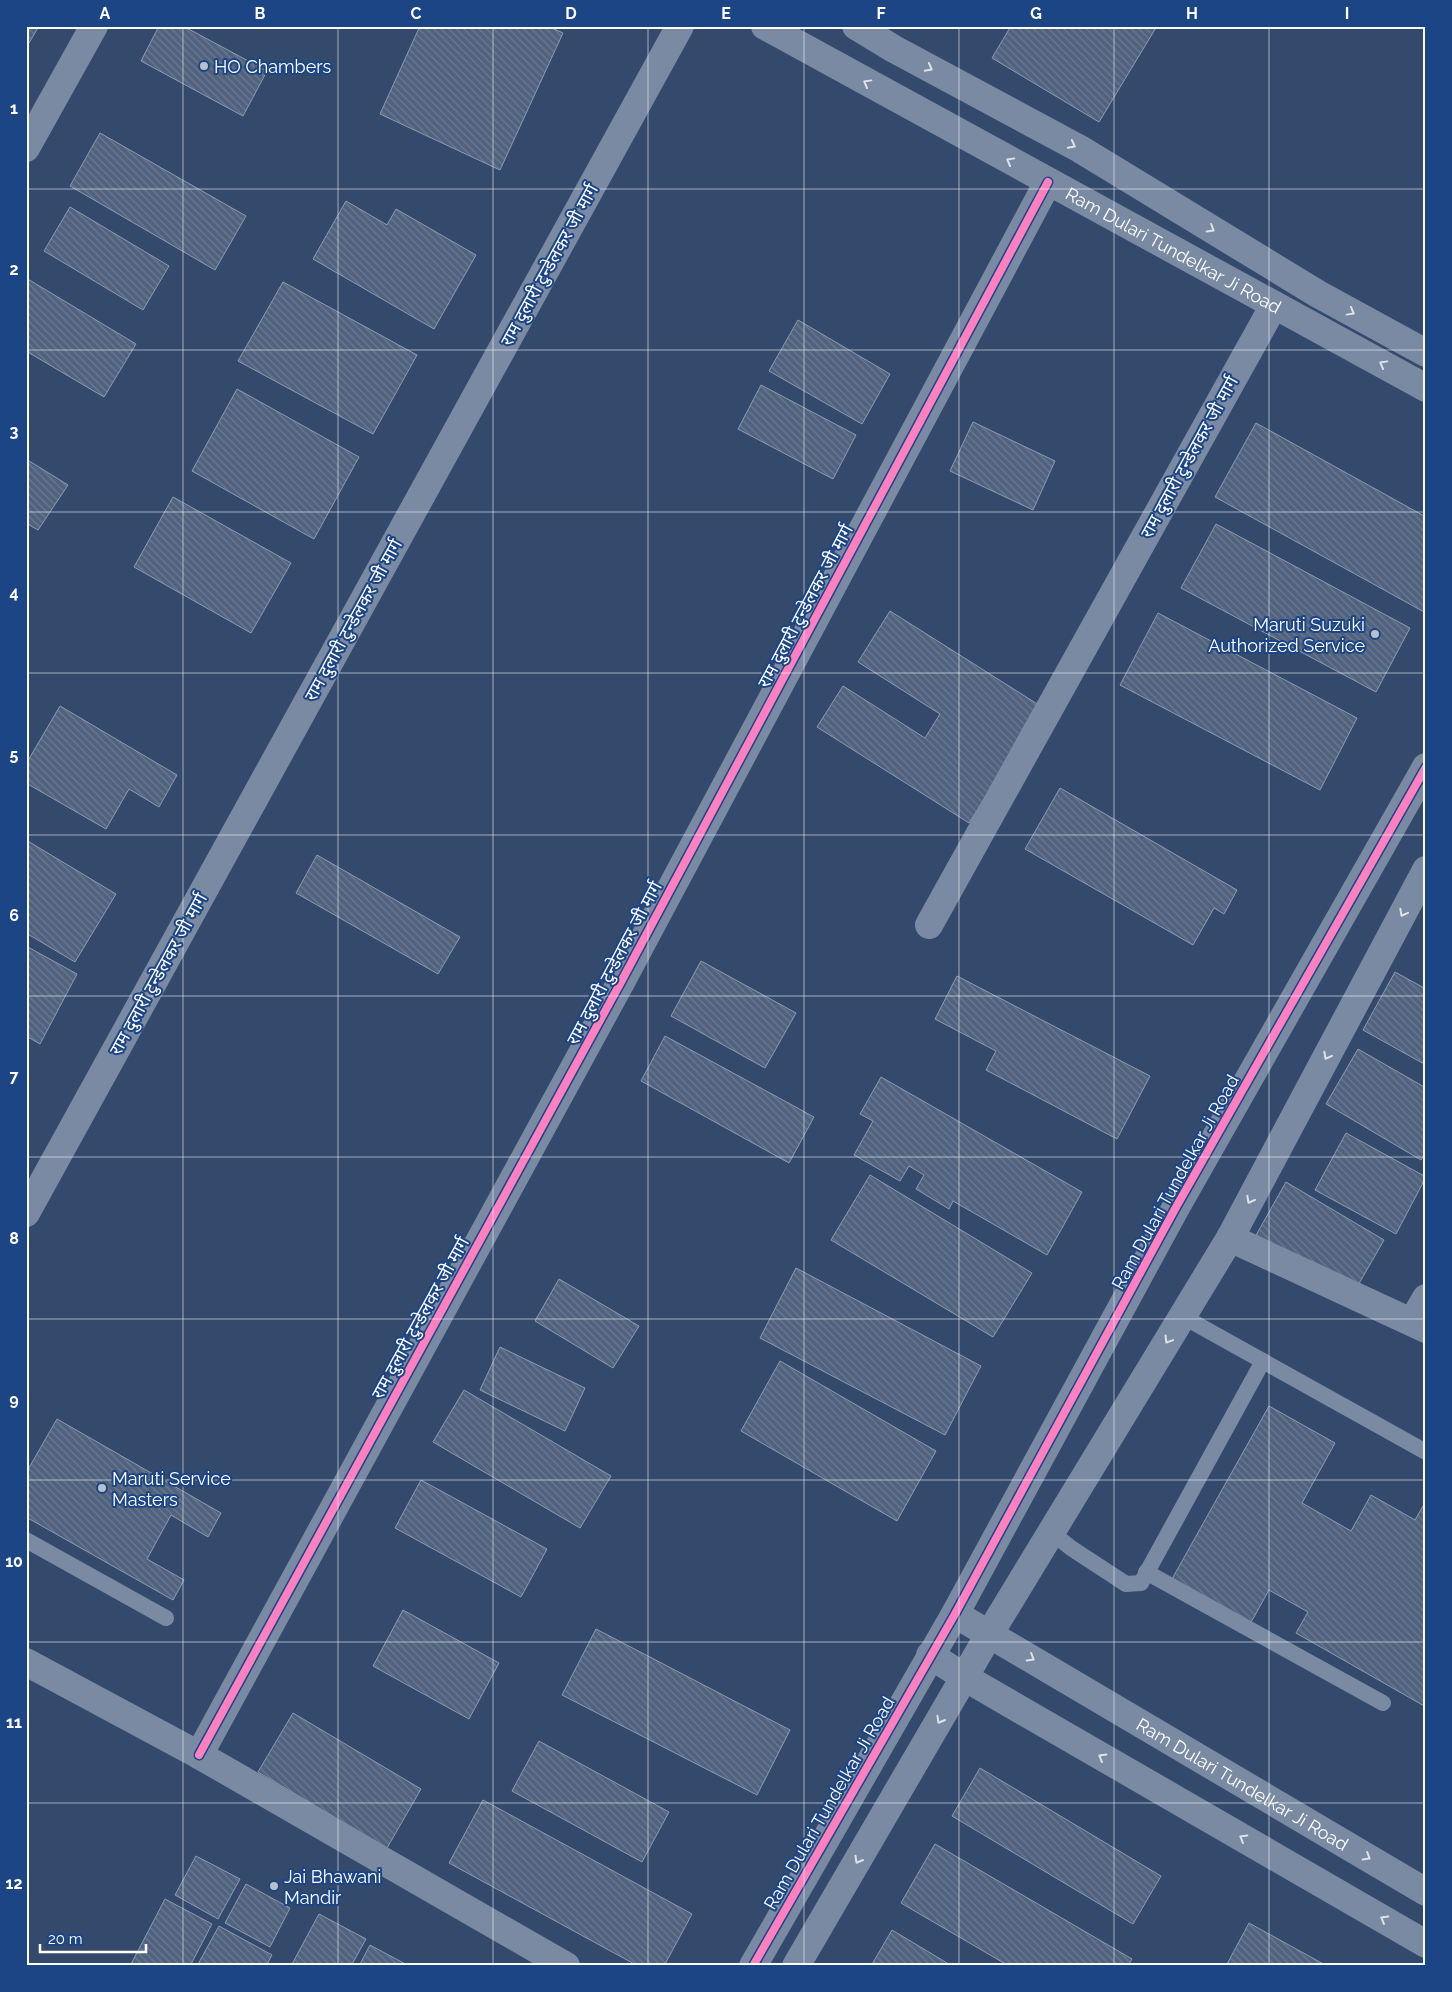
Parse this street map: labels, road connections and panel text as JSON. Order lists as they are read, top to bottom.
{
  "streets": {
    "street": ["Ram Dulari Tundelkar Ji Road", "राम दुलारी टुन्डेलकर जी मार्ग"]
  },
  "crossings": [
    ["Ram Dulari Tundelkar Ji Road", "राम दुलारी टुन्डेलकर जी मार्ग"]
  ],
  "places": [
    "HO Chambers",
    "Maruti Suzuki Authorized Service",
    "Maruti Service Masters",
    "Jai Bhawani Mandir"
  ],
  "scale_bar": "20 m",
  "grid": {
    "columns": [
      "A",
      "B",
      "C",
      "D",
      "E",
      "F",
      "G",
      "H",
      "I"
    ],
    "rows": [
      "1",
      "2",
      "3",
      "4",
      "5",
      "6",
      "7",
      "8",
      "9",
      "10",
      "11",
      "12"
    ]
  }
}
